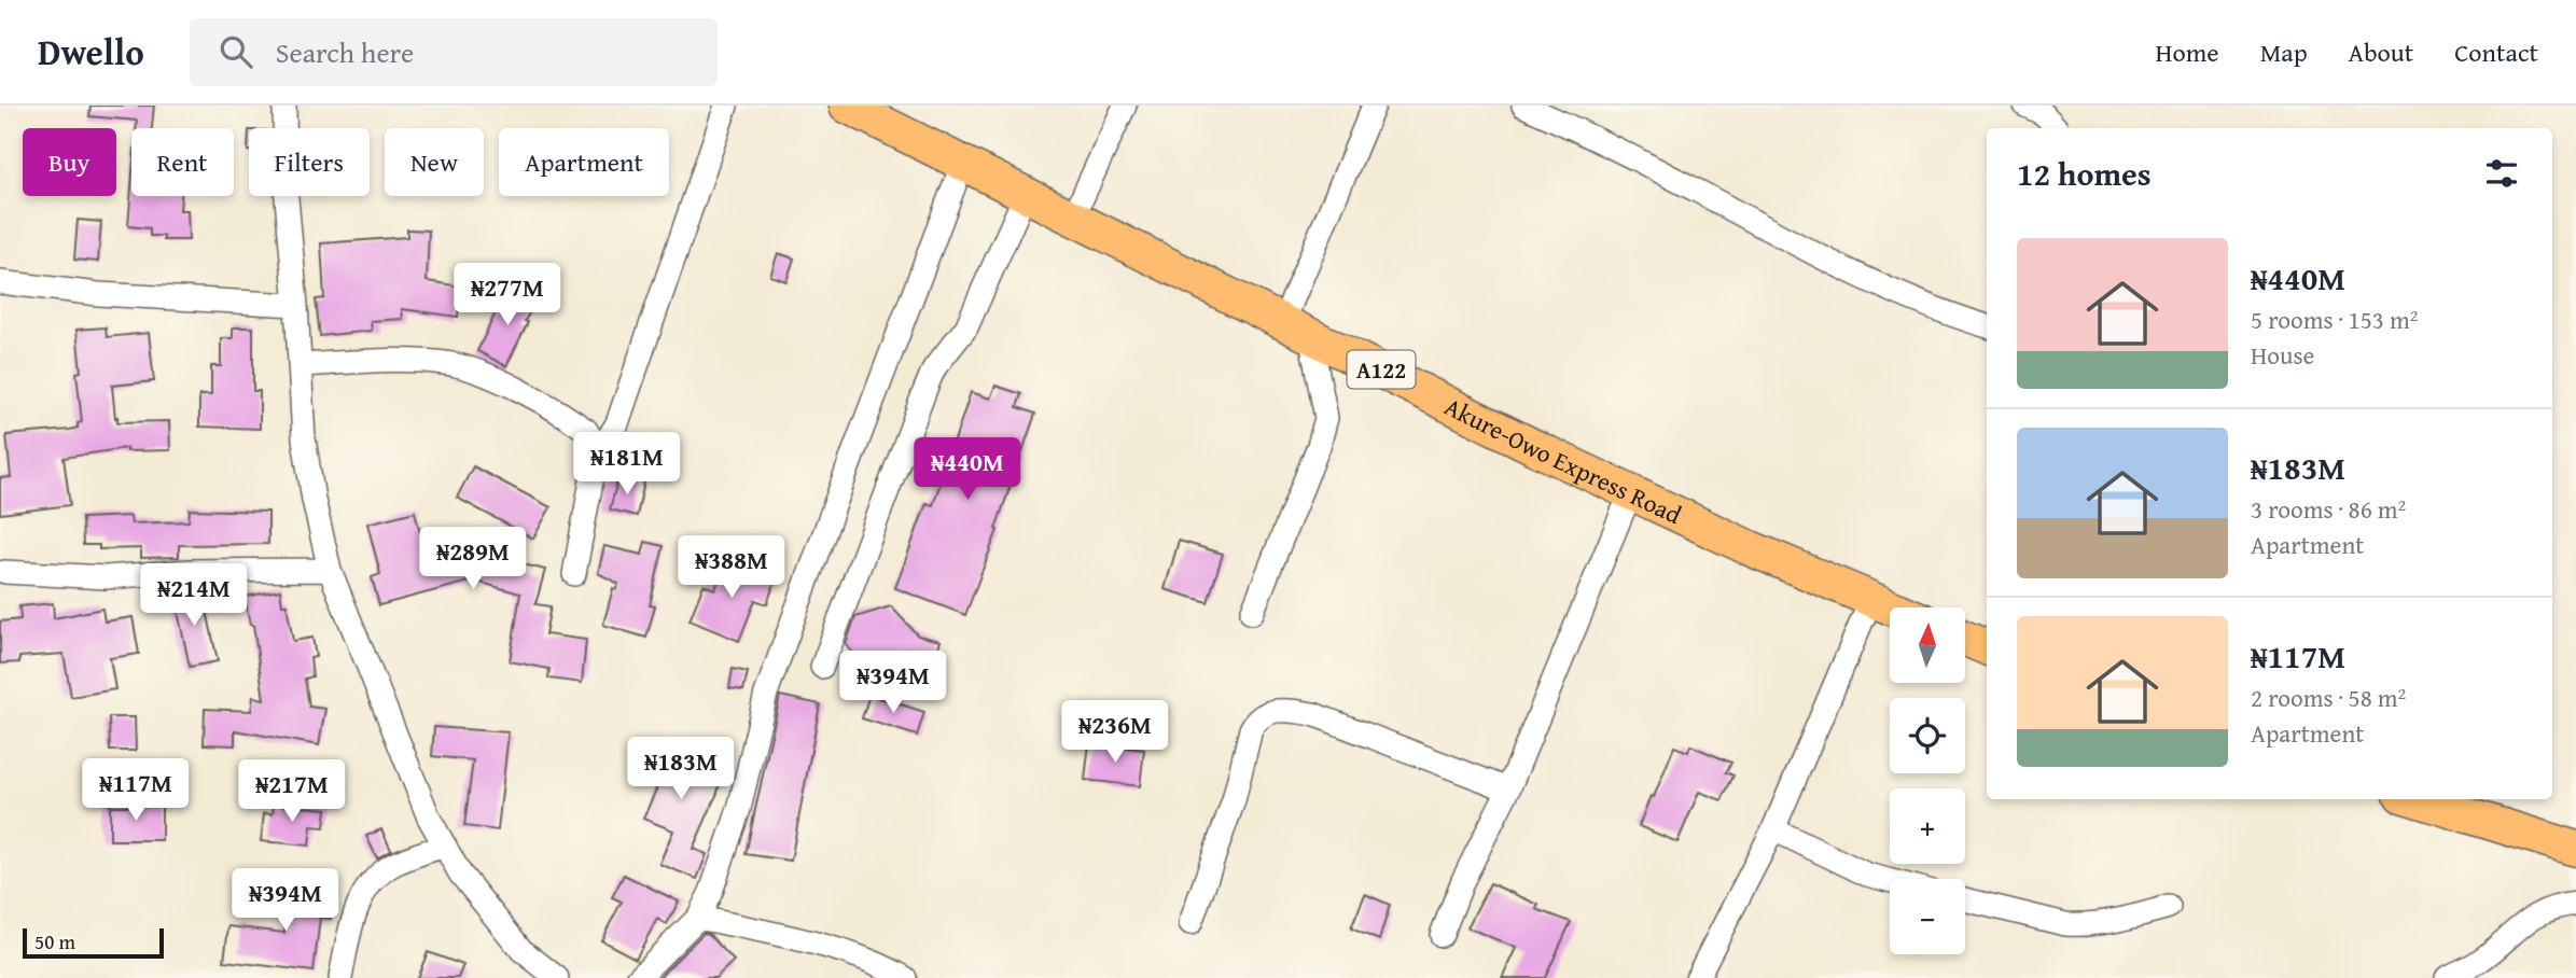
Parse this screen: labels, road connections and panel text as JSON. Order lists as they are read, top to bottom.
{
  "streets": {
    "highway": ["A122", "Akure-Owo Express Road"]
  },
  "scale_bar": "50 m",
  "north": "top",
  "page": {
    "header": "Dwello",
    "search": "Search here",
    "nav": [
      "Home",
      "Map",
      "About",
      "Contact"
    ],
    "chip": [
      "Buy",
      "Rent",
      "Filters",
      "New",
      "Apartment"
    ],
    "heading": "12 homes",
    "list": [
      {
        "name": "₦440M",
        "note": "5 rooms · 153 m² · House"
      },
      {
        "name": "₦183M",
        "note": "3 rooms · 86 m² · Apartment"
      },
      {
        "name": "₦117M",
        "note": "2 rooms · 58 m² · Apartment"
      }
    ],
    "price": [
      "₦277M",
      "₦181M",
      "₦440M",
      "₦289M",
      "₦388M",
      "₦214M",
      "₦394M",
      "₦236M",
      "₦183M",
      "₦117M",
      "₦217M",
      "₦394M"
    ],
    "map_buttons": ["+", "−"],
    "scale": "50 m"
  }
}
